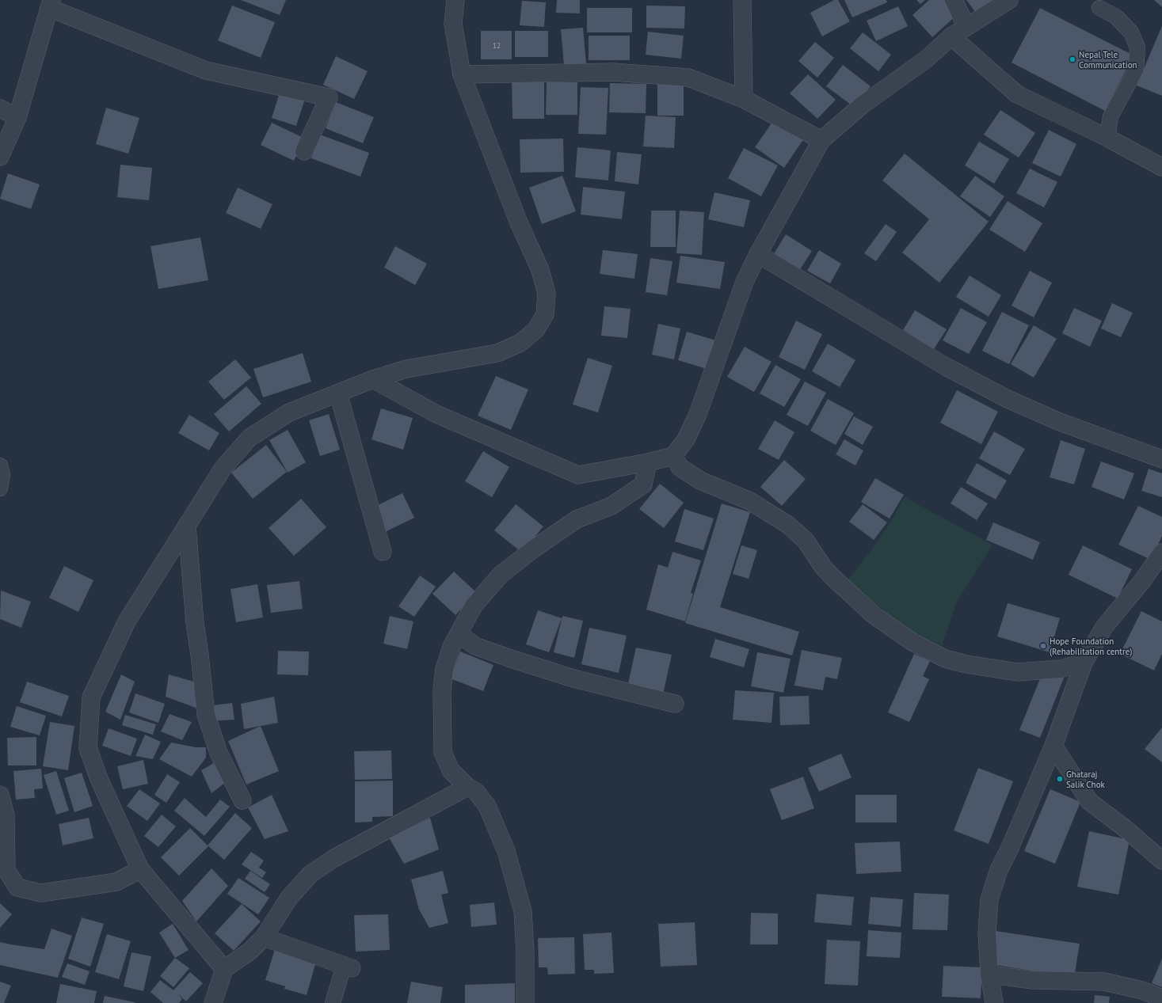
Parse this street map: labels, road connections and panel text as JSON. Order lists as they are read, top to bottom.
{
  "places": ["Nepal Tele Communication", "Hope Foundation (Rehabilitation centre)", "Ghataraj Salik Chok"],
  "house_numbers": ["12"]
}
